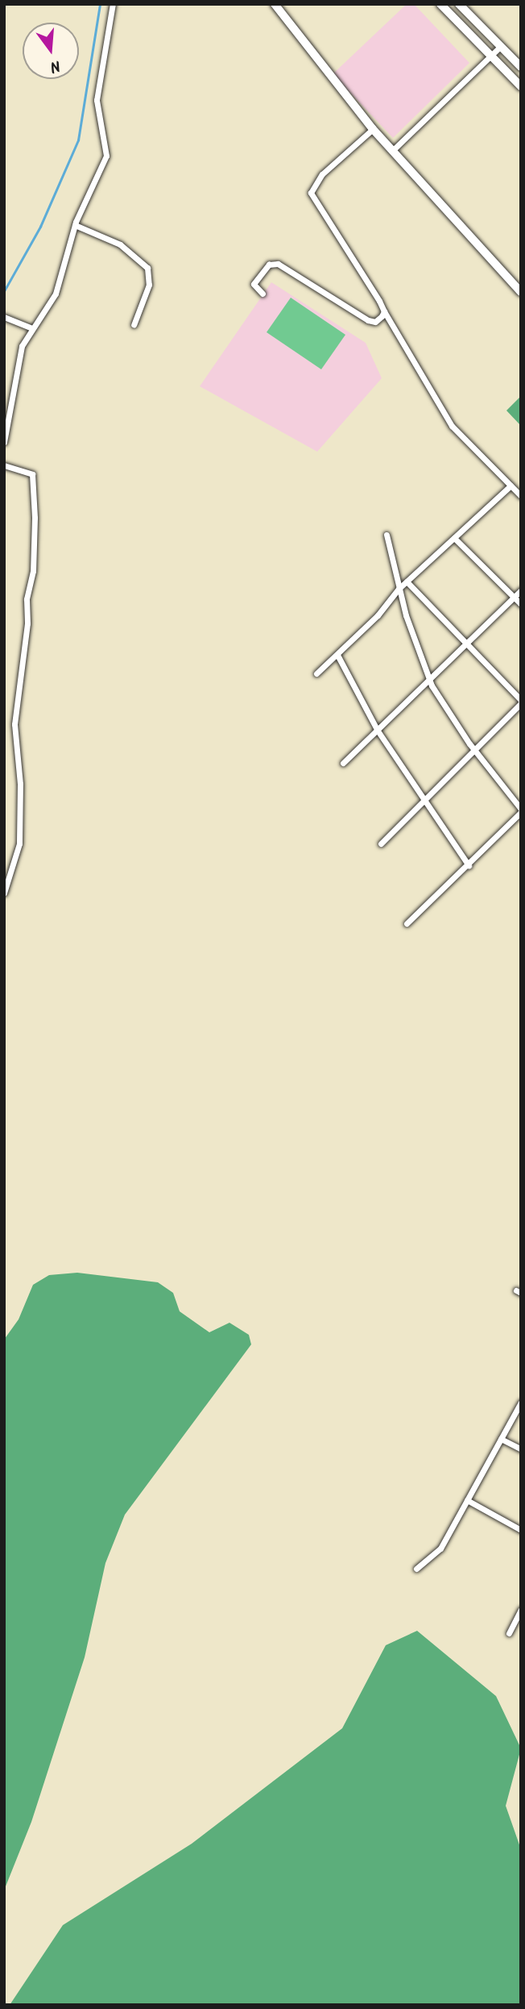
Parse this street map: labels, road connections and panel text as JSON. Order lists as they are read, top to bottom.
{
  "north": "bottom"
}
